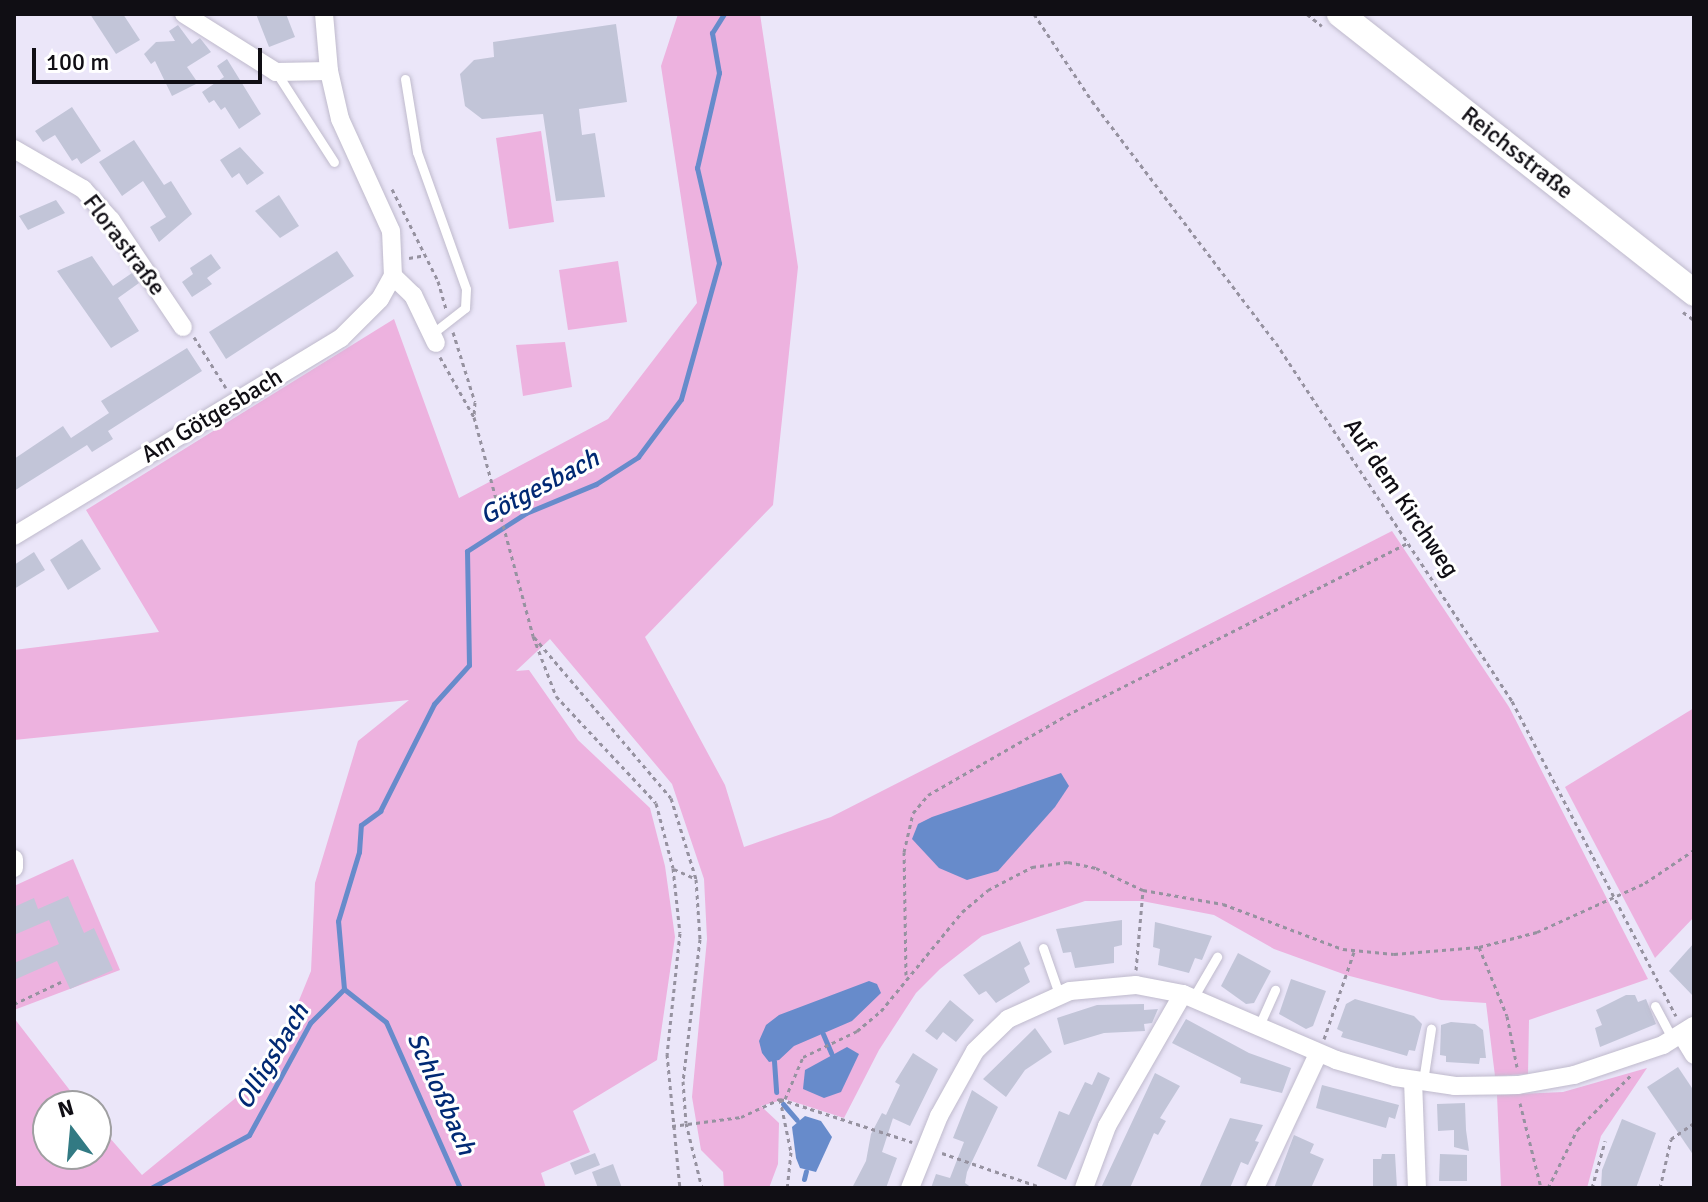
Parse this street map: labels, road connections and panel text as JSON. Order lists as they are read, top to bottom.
{
  "streets": {
    "main road": ["Reichsstraße"],
    "street": ["Florastraße", "Am Götgesbach"],
    "path": ["Auf dem Kirchweg"]
  },
  "water": ["Götgesbach", "Olligsbach", "Schloßbach"],
  "scale_bar": "100 m",
  "north": "top"
}
